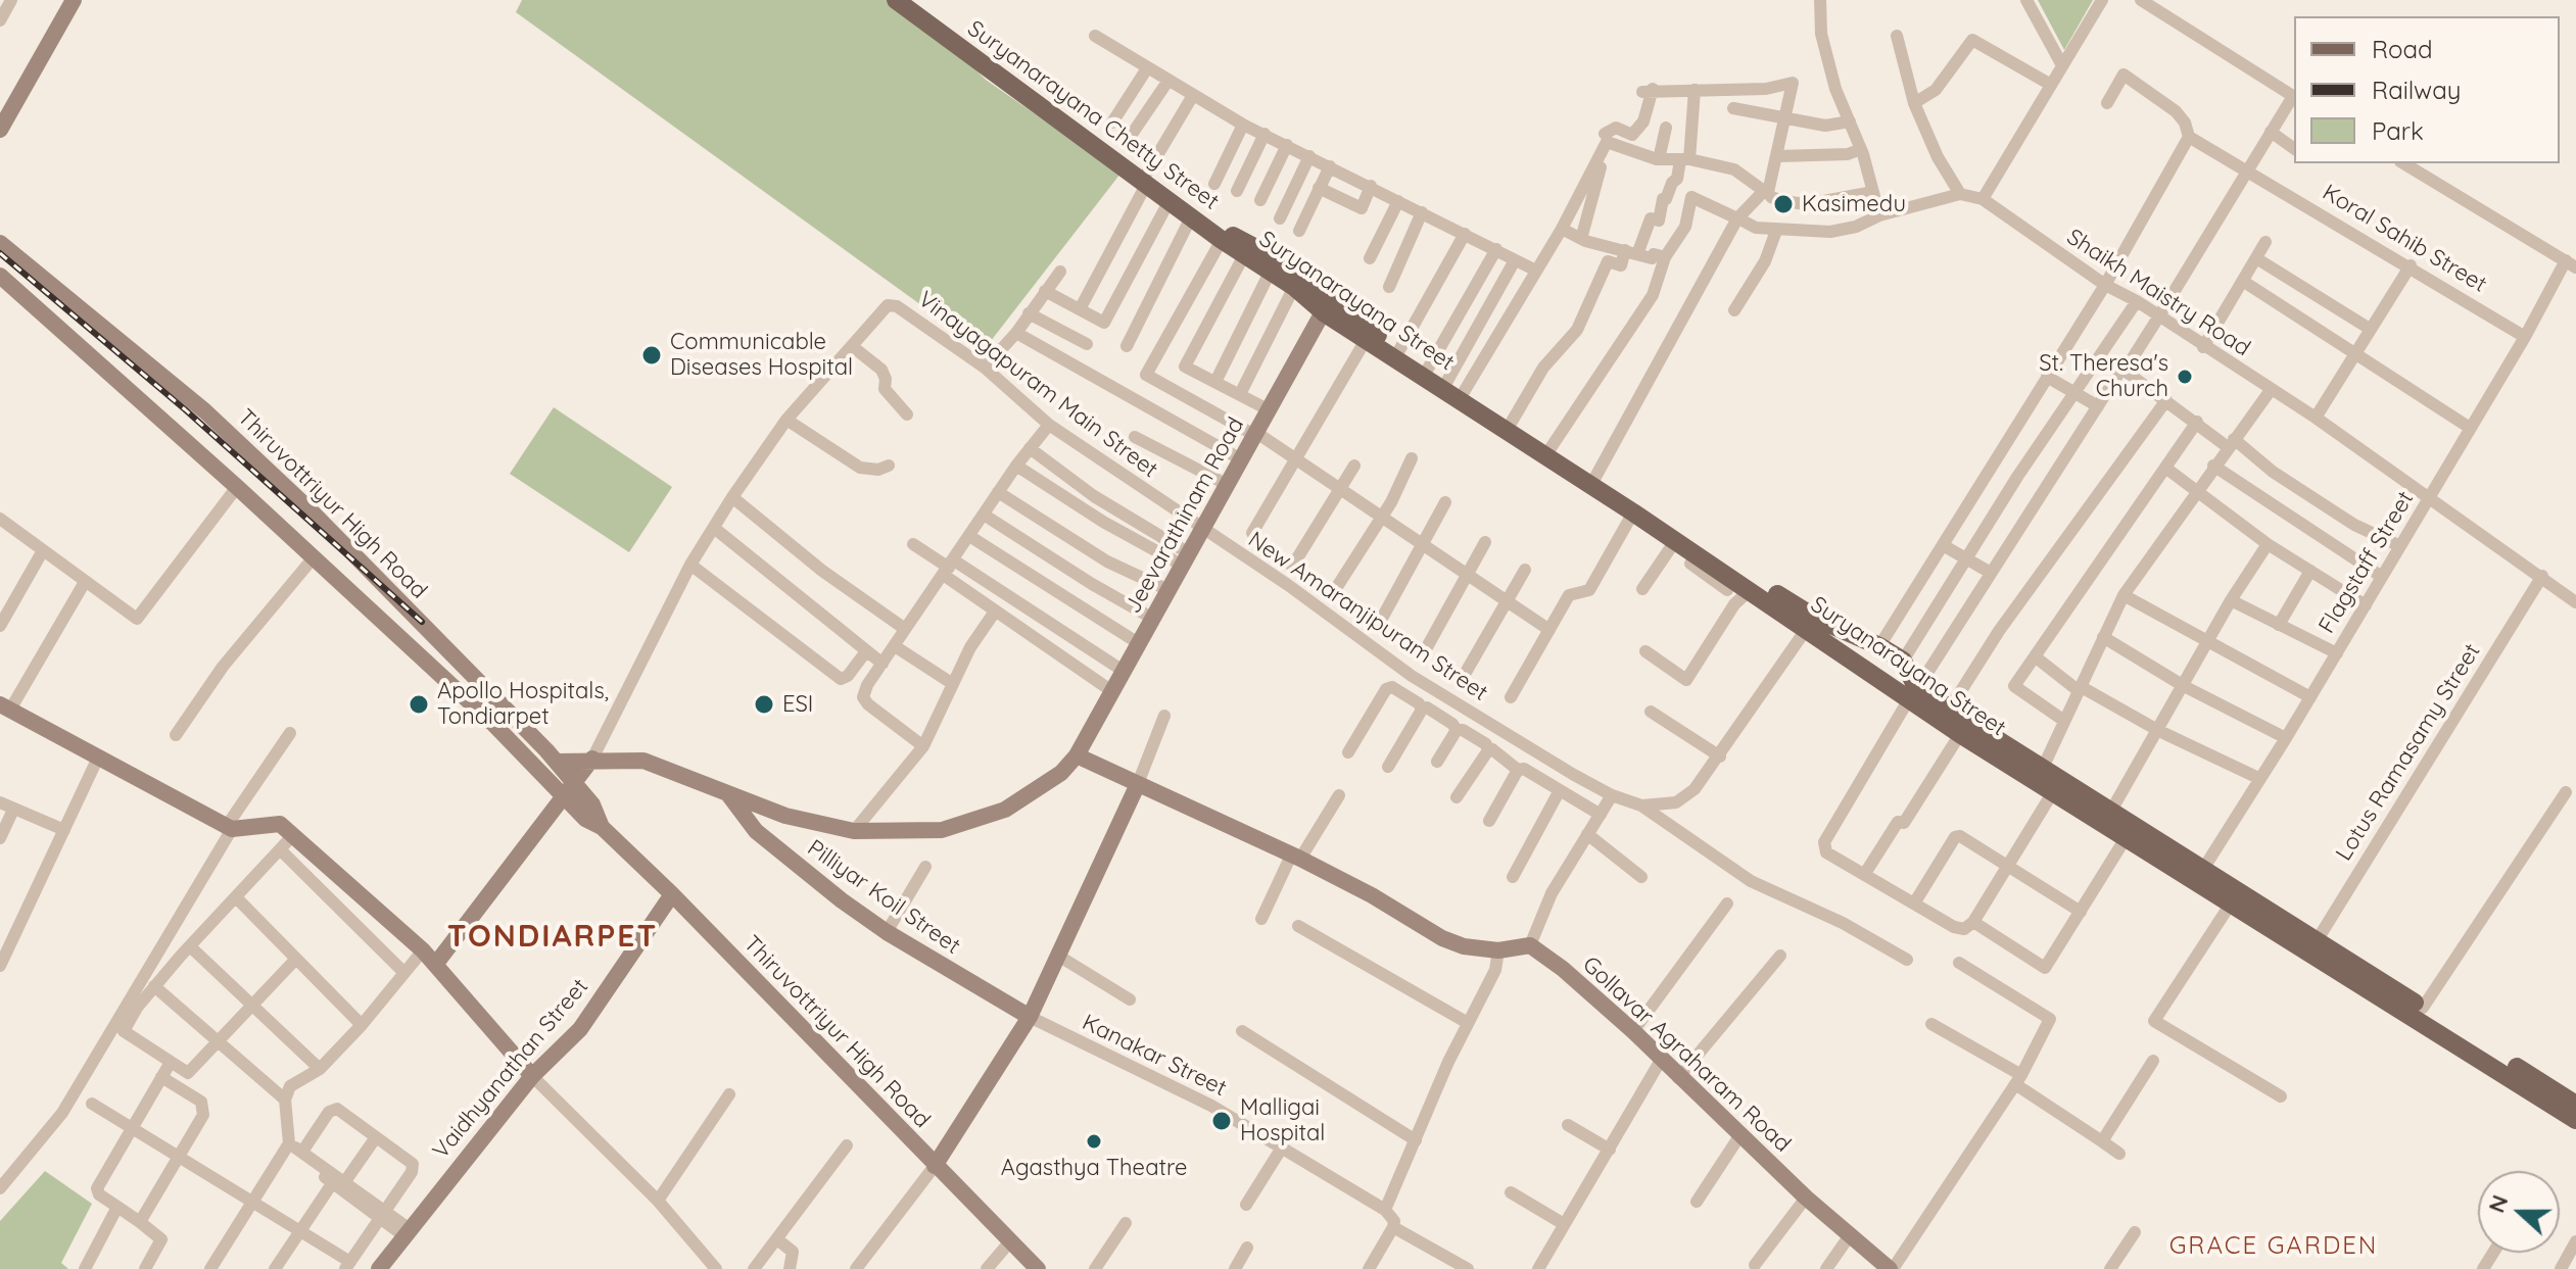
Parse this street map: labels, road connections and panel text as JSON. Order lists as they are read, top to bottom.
{
  "streets": {
    "main road": [
      "Suryanarayana Chetty Street",
      "Suryanarayana Street",
      "Thiruvottriyur High Road",
      "Jeevarathinam Road",
      "Pilliyar Koil Street",
      "Gollavar Agraharam Road",
      "Vaidhyanathan Street"
    ],
    "street": [
      "Koral Sahib Street",
      "Shaikh Maistry Road",
      "Vinayagapuram Main Street",
      "Flagstaff Street",
      "New Amaranjipuram Street",
      "Lotus Ramasamy Street",
      "Kanakar Street"
    ]
  },
  "crossings": [
    ["Suryanarayana Chetty Street", "Suryanarayana Street"],
    ["Koral Sahib Street", "Flagstaff Street"],
    ["Shaikh Maistry Road", "Flagstaff Street"],
    ["Shaikh Maistry Road", "Lotus Ramasamy Street"],
    ["Suryanarayana Street", "Jeevarathinam Road"],
    ["Suryanarayana Street", "Flagstaff Street"],
    ["Suryanarayana Street", "Lotus Ramasamy Street"],
    ["Vinayagapuram Main Street", "Jeevarathinam Road"],
    ["Vinayagapuram Main Street", "New Amaranjipuram Street"],
    ["Thiruvottriyur High Road", "Jeevarathinam Road"],
    ["Thiruvottriyur High Road", "Vaidhyanathan Street"],
    ["Jeevarathinam Road", "New Amaranjipuram Street"],
    ["Jeevarathinam Road", "Pilliyar Koil Street"],
    ["Pilliyar Koil Street", "Kanakar Street"]
  ],
  "districts": ["TONDIARPET", "GRACE GARDEN"],
  "places": [
    "Kasimedu",
    "Communicable Diseases Hospital",
    "St. Theresa's Church",
    "Apollo Hospitals, Tondiarpet",
    "ESI",
    "Malligai Hospital",
    "Agasthya Theatre"
  ],
  "legend": ["Road", "Railway", "Park"],
  "north": "left"
}
